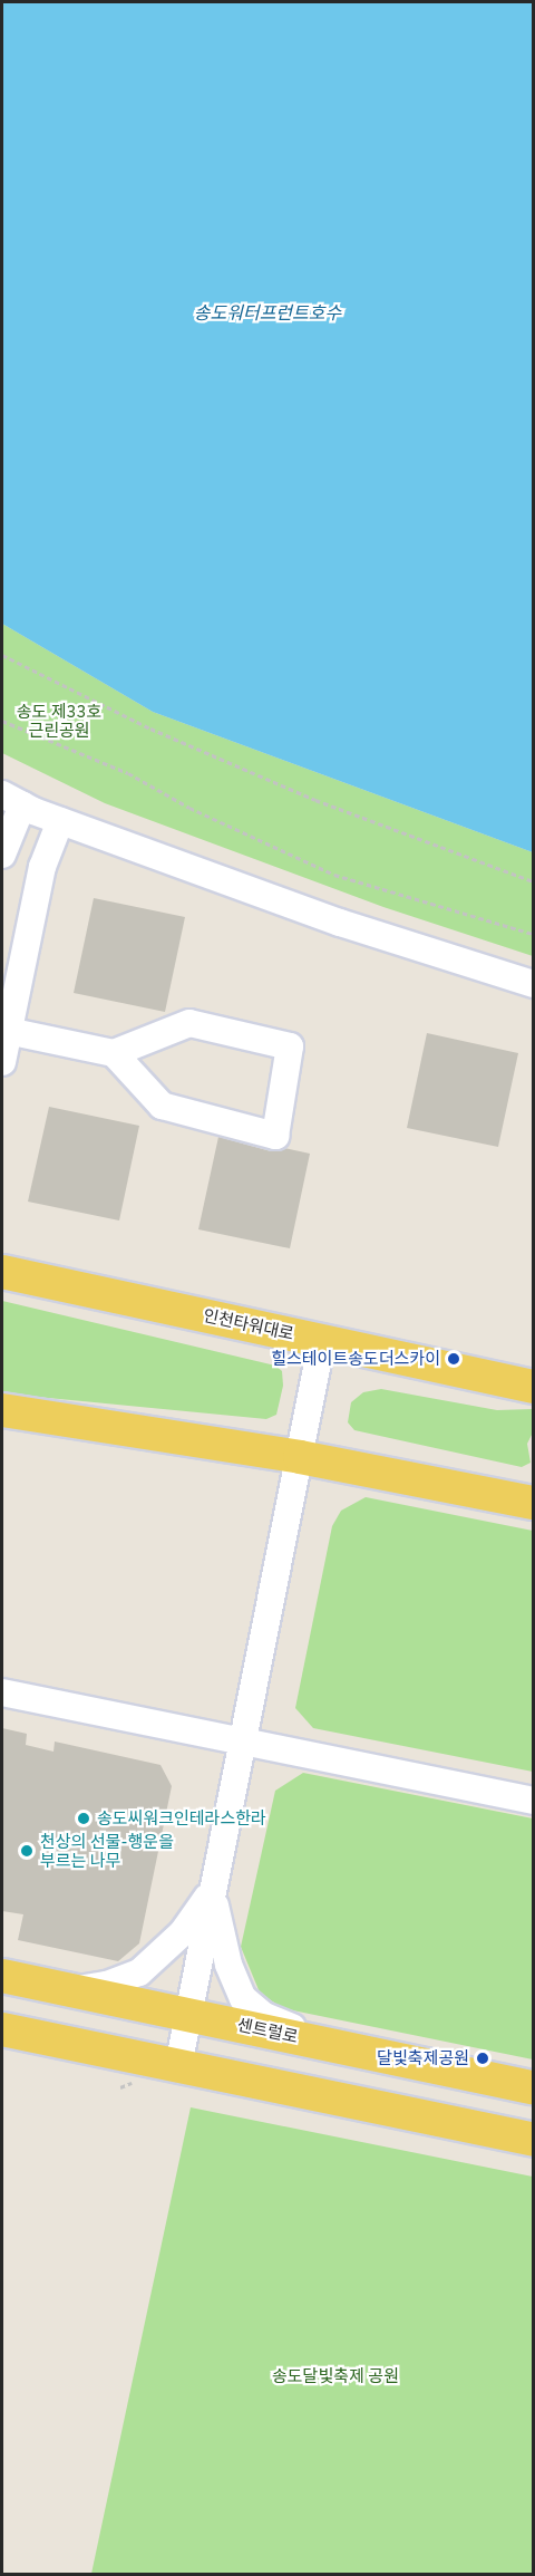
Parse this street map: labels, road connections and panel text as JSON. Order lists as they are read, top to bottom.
{
  "streets": {
    "main road": ["인천타워대로", "센트럴로"]
  },
  "water": ["송도워터프런트호수"],
  "parks": ["송도 제33호 근린공원", "송도달빛축제 공원"],
  "places": [
    "힐스테이트송도더스카이",
    "송도씨워크인테라스한라",
    "천상의 선물-행운을 부르는 나무",
    "달빛축제공원"
  ]
}
